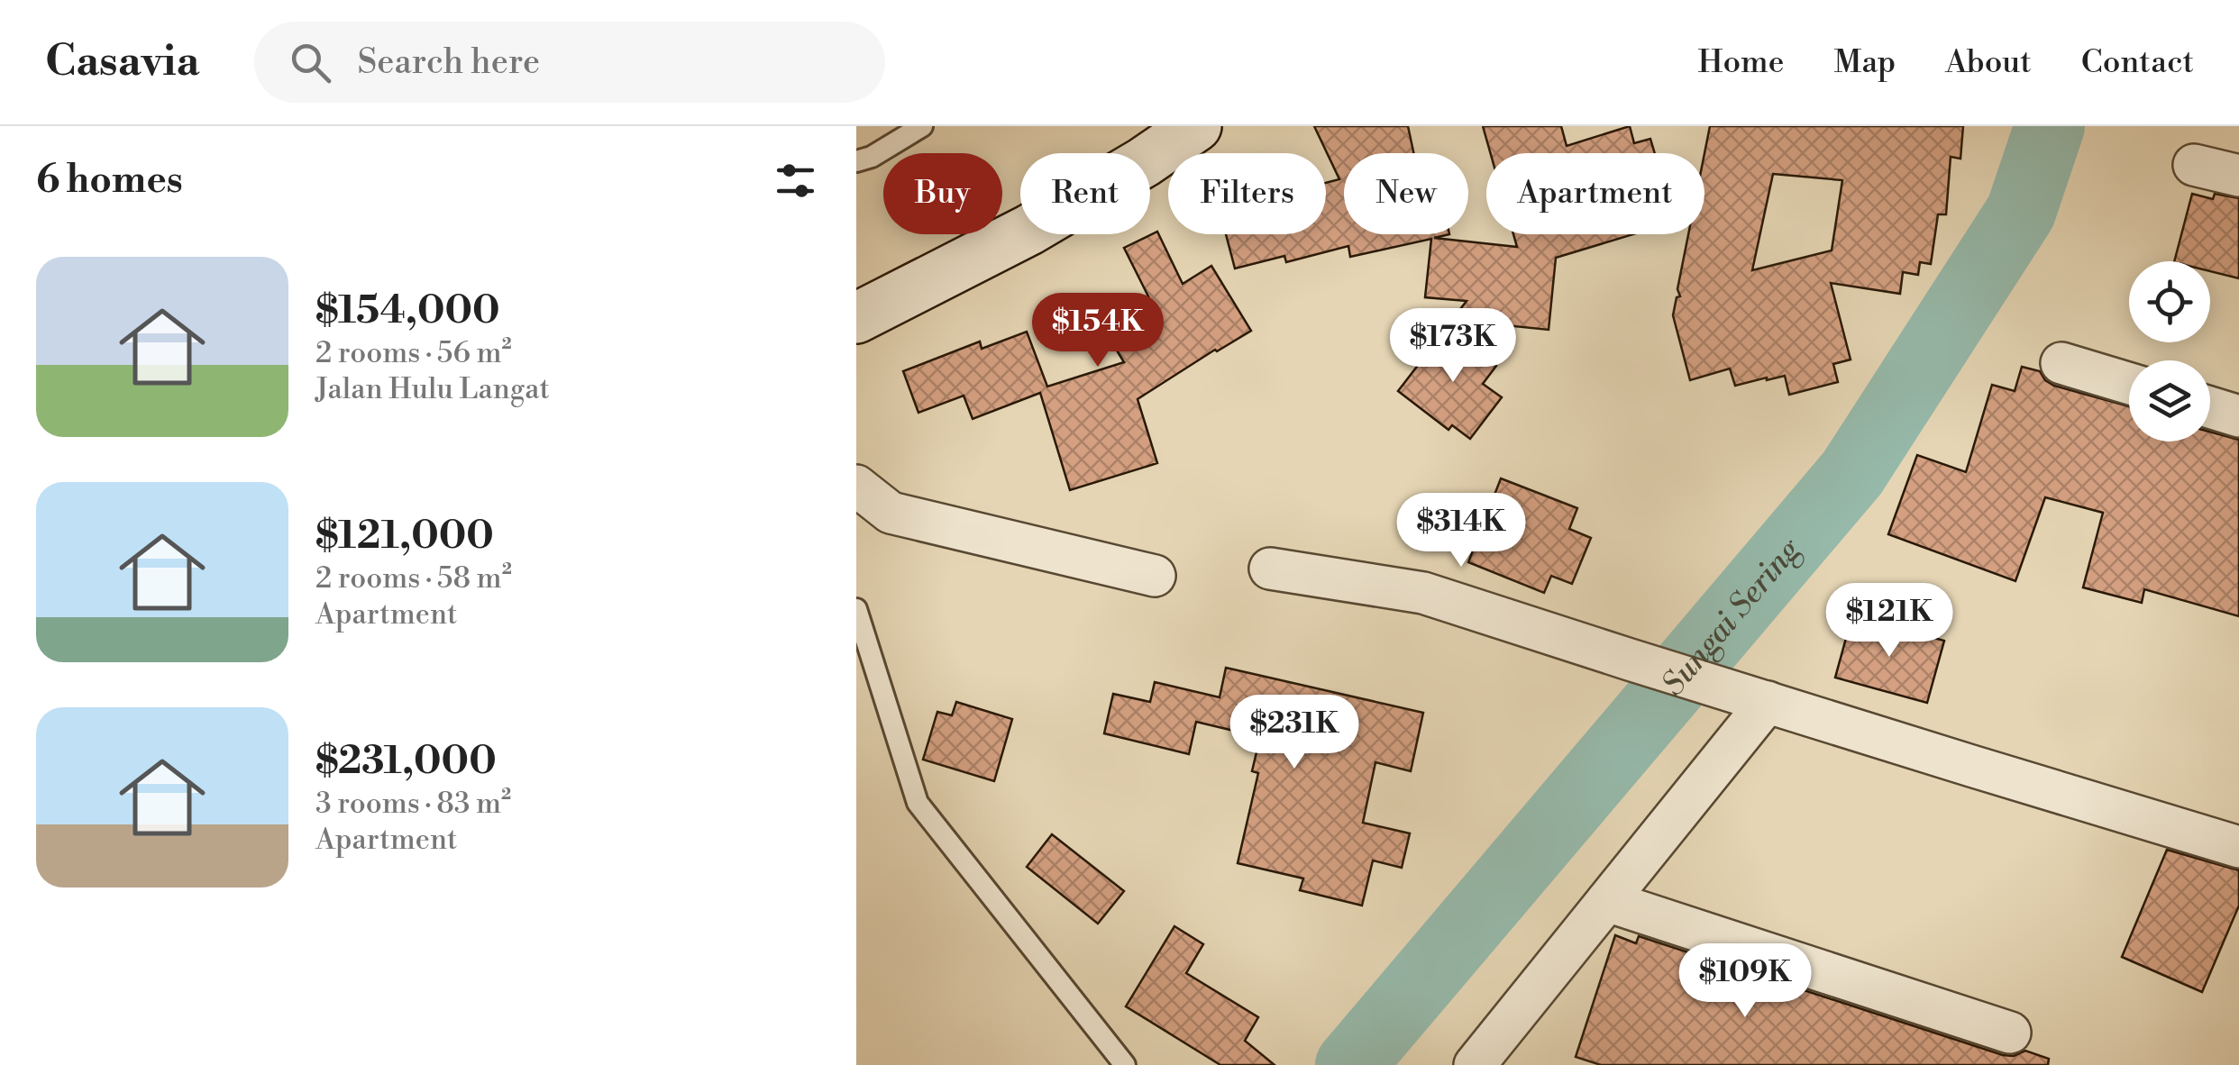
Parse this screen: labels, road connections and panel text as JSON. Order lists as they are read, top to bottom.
{
  "water": ["Sungai Sering"],
  "page": {
    "header": "Casavia",
    "search": "Search here",
    "nav": [
      "Home",
      "Map",
      "About",
      "Contact"
    ],
    "heading": "6 homes",
    "chip": [
      "Buy",
      "Rent",
      "Filters",
      "New",
      "Apartment"
    ],
    "list": [
      {
        "name": "$154,000",
        "note": "2 rooms · 56 m² · Jalan Hulu Langat"
      },
      {
        "name": "$121,000",
        "note": "2 rooms · 58 m² · Apartment"
      },
      {
        "name": "$231,000",
        "note": "3 rooms · 83 m² · Apartment"
      }
    ],
    "price": [
      "$154K",
      "$173K",
      "$314K",
      "$121K",
      "$231K",
      "$109K"
    ]
  }
}
